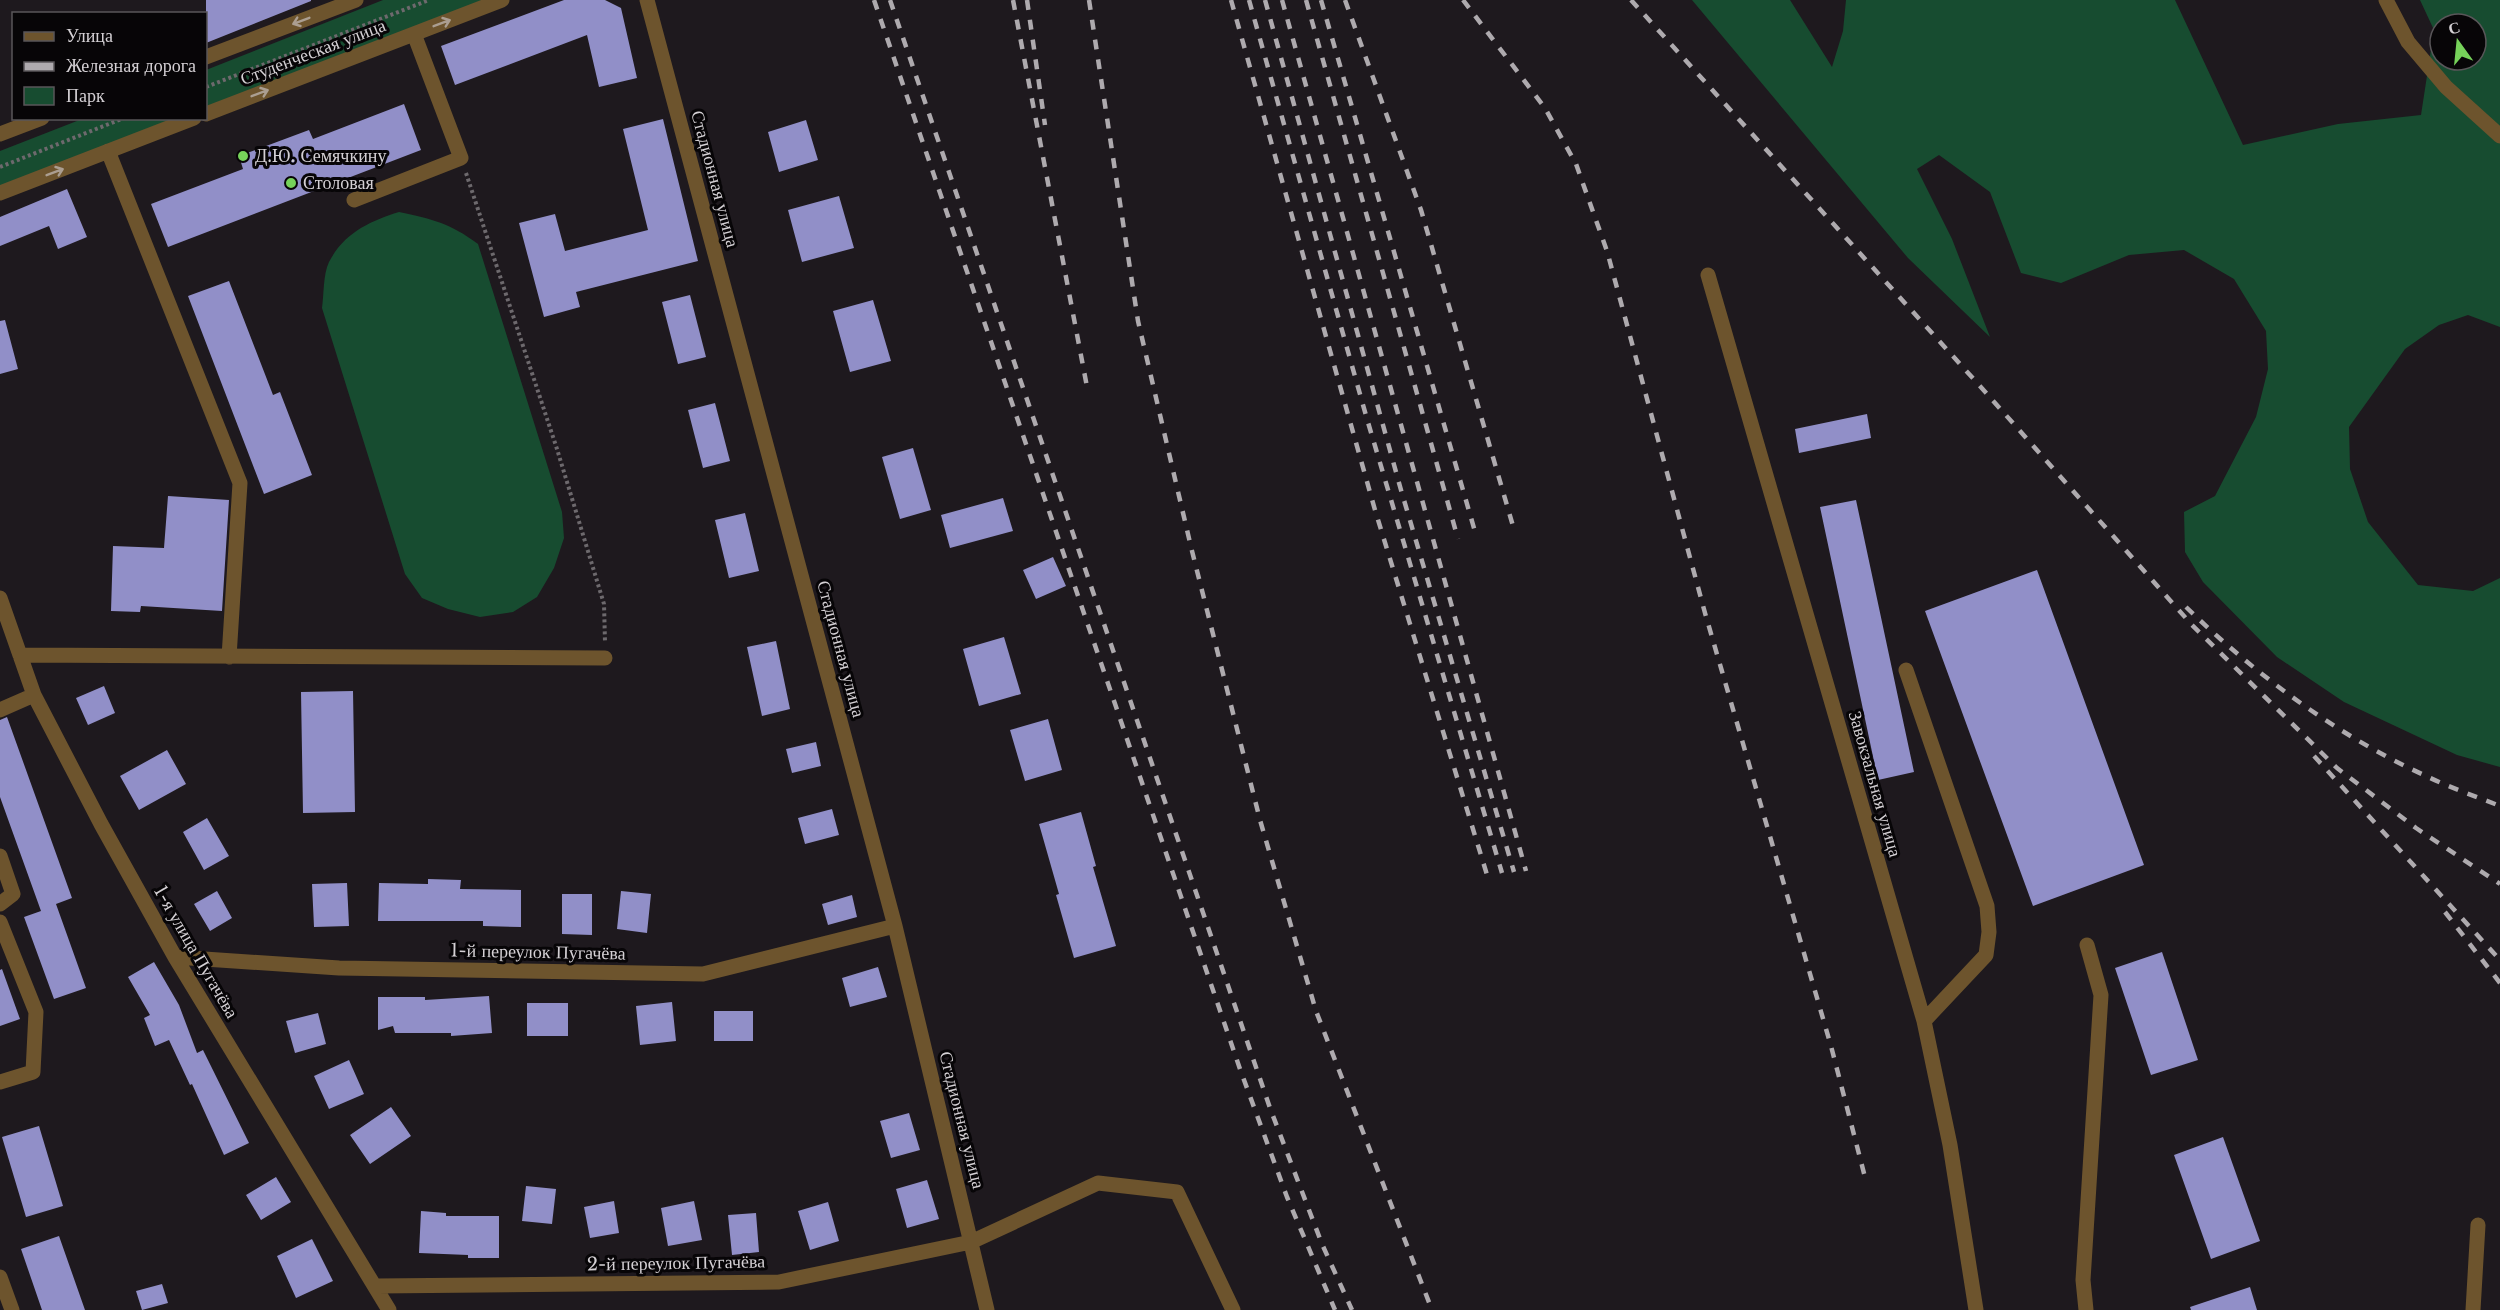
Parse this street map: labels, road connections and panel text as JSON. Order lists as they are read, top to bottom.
{
  "streets": {
    "street": [
      "Студенческая улица",
      "Стадионная улица",
      "Завокзальная улица",
      "1-я улица Пугачёва",
      "1-й переулок Пугачёва",
      "2-й переулок Пугачёва"
    ]
  },
  "crossings": [
    ["Стадионная улица", "1-й переулок Пугачёва"],
    ["Стадионная улица", "2-й переулок Пугачёва"],
    ["1-я улица Пугачёва", "1-й переулок Пугачёва"],
    ["1-я улица Пугачёва", "2-й переулок Пугачёва"]
  ],
  "places": ["Д.Ю. Семячкину", "Столовая"],
  "legend": ["Улица", "Железная дорога", "Парк"],
  "north": "top"
}
